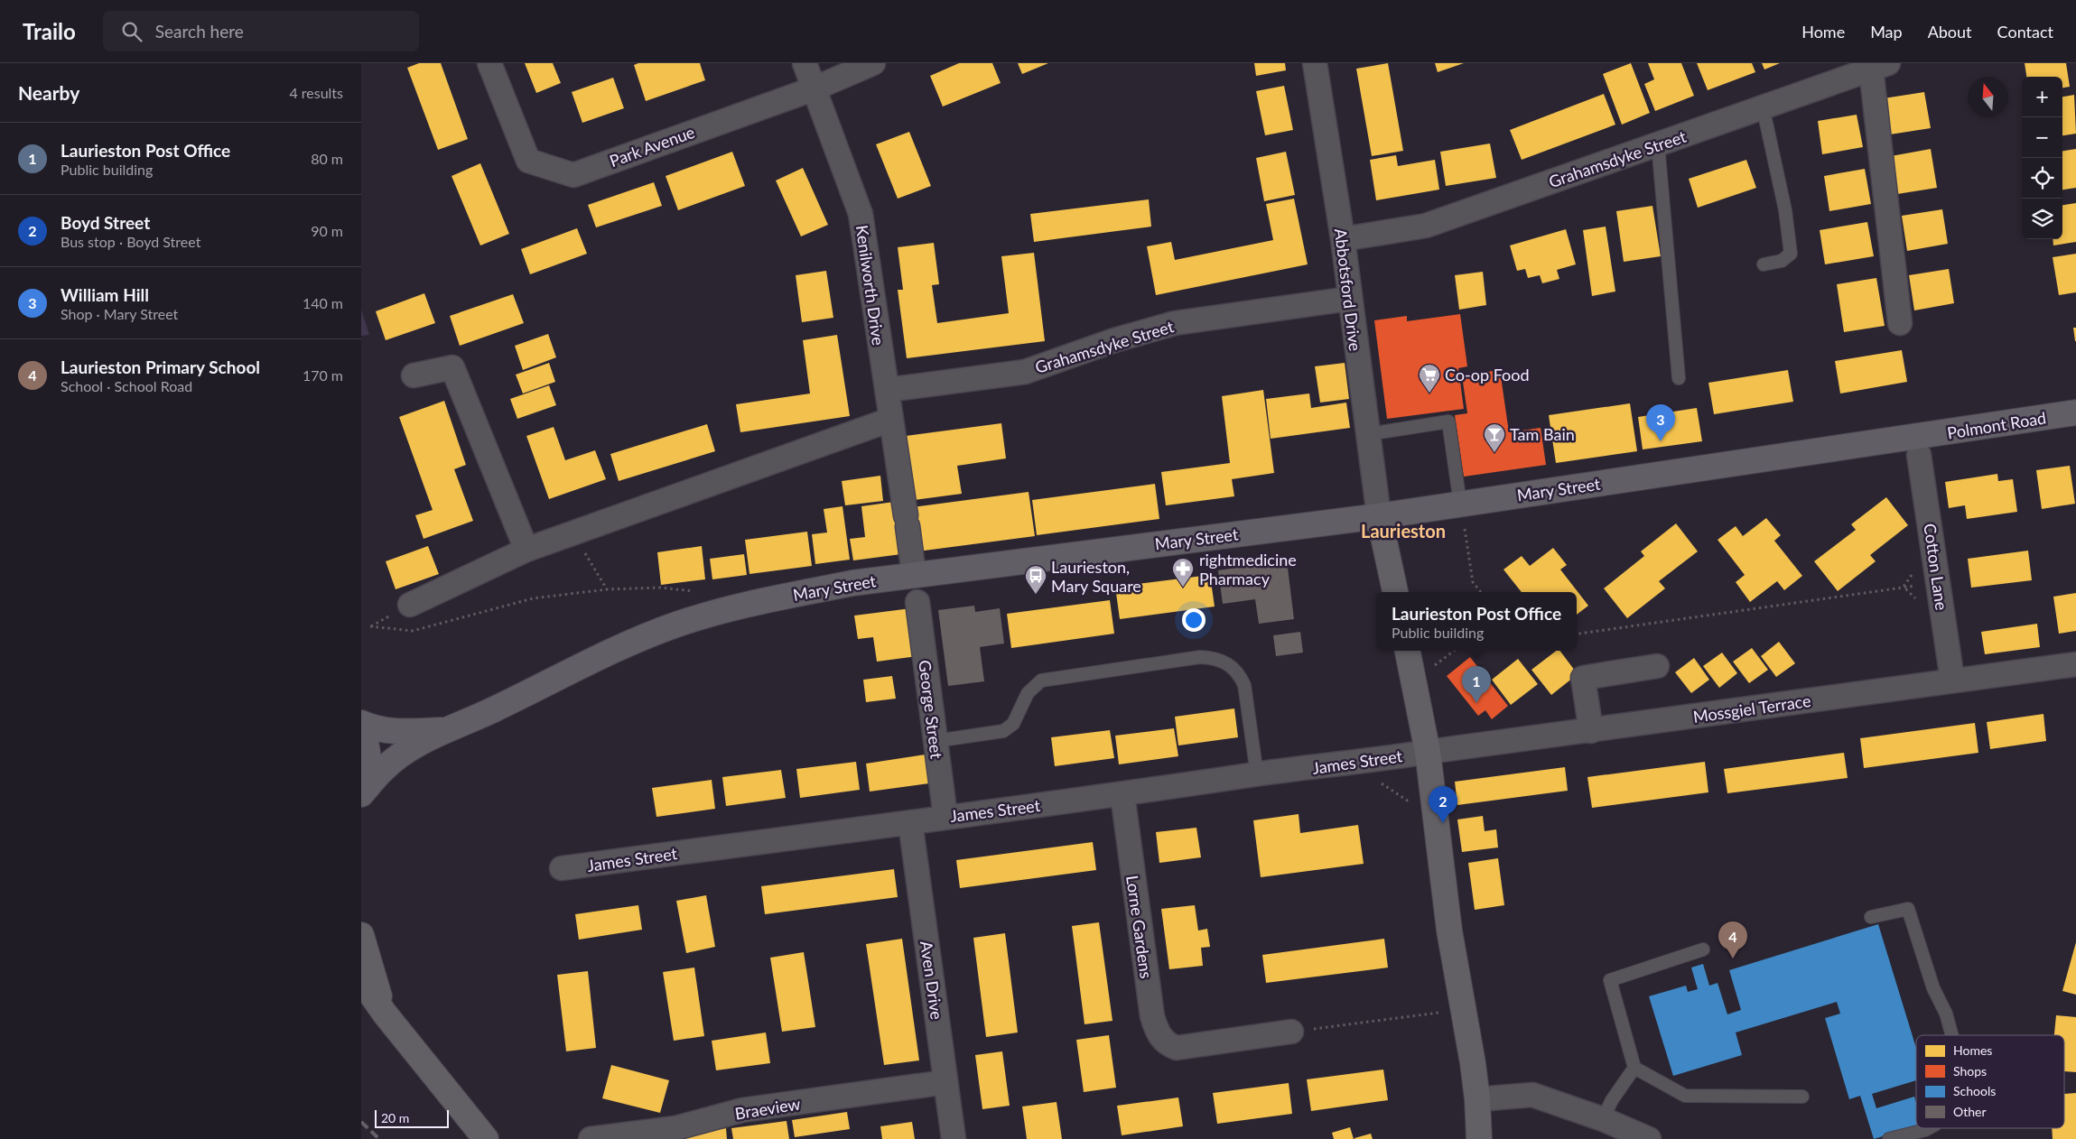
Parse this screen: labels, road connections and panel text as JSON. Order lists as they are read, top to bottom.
{
  "streets": {
    "main road": ["Polmont Road", "Mary Street"],
    "street": [
      "Park Avenue",
      "Grahamsdyke Street",
      "Kenilworth Drive",
      "Abbotsford Drive",
      "Cotton Lane",
      "Mossgiel Terrace",
      "George Street",
      "James Street",
      "Lorne Gardens",
      "Aven Drive",
      "Braeview"
    ]
  },
  "crossings": [
    ["Park Avenue", "Kenilworth Drive"],
    ["Grahamsdyke Street", "Kenilworth Drive"],
    ["Grahamsdyke Street", "Abbotsford Drive"],
    ["Kenilworth Drive", "Mary Street"],
    ["Abbotsford Drive", "Mary Street"],
    ["Polmont Road", "Mary Street"],
    ["Polmont Road", "Cotton Lane"],
    ["Mary Street", "Cotton Lane"],
    ["Cotton Lane", "Mossgiel Terrace"],
    ["Mossgiel Terrace", "James Street"],
    ["George Street", "James Street"],
    ["James Street", "Lorne Gardens"],
    ["James Street", "Aven Drive"],
    ["Aven Drive", "Braeview"]
  ],
  "districts": ["Laurieston"],
  "places": {
    "supermarket": ["Co-op Food"],
    "bar": ["Tam Bain"],
    "pharmacy": ["rightmedicine Pharmacy"],
    "bus stop": ["Laurieston, Mary Square"]
  },
  "legend": [
    "Homes",
    "Shops",
    "Schools",
    "Other"
  ],
  "scale_bar": "20 m",
  "north": "top",
  "page": {
    "header": "Trailo",
    "search": "Search here",
    "nav": [
      "Home",
      "Map",
      "About",
      "Contact"
    ],
    "heading": ["Nearby", "4 results"],
    "map_buttons": ["+", "−"],
    "list": [
      {
        "mark": "1",
        "name": "Laurieston Post Office",
        "note": "Public building",
        "value": "80 m"
      },
      {
        "mark": "2",
        "name": "Boyd Street",
        "note": "Bus stop · Boyd Street",
        "value": "90 m"
      },
      {
        "mark": "3",
        "name": "William Hill",
        "note": "Shop · Mary Street",
        "value": "140 m"
      },
      {
        "mark": "4",
        "name": "Laurieston Primary School",
        "note": "School · School Road",
        "value": "170 m"
      }
    ],
    "pins": [
      "3",
      "1",
      "2",
      "4"
    ],
    "popup": ["Laurieston Post Office", "Public building"],
    "scale": "20 m"
  }
}
